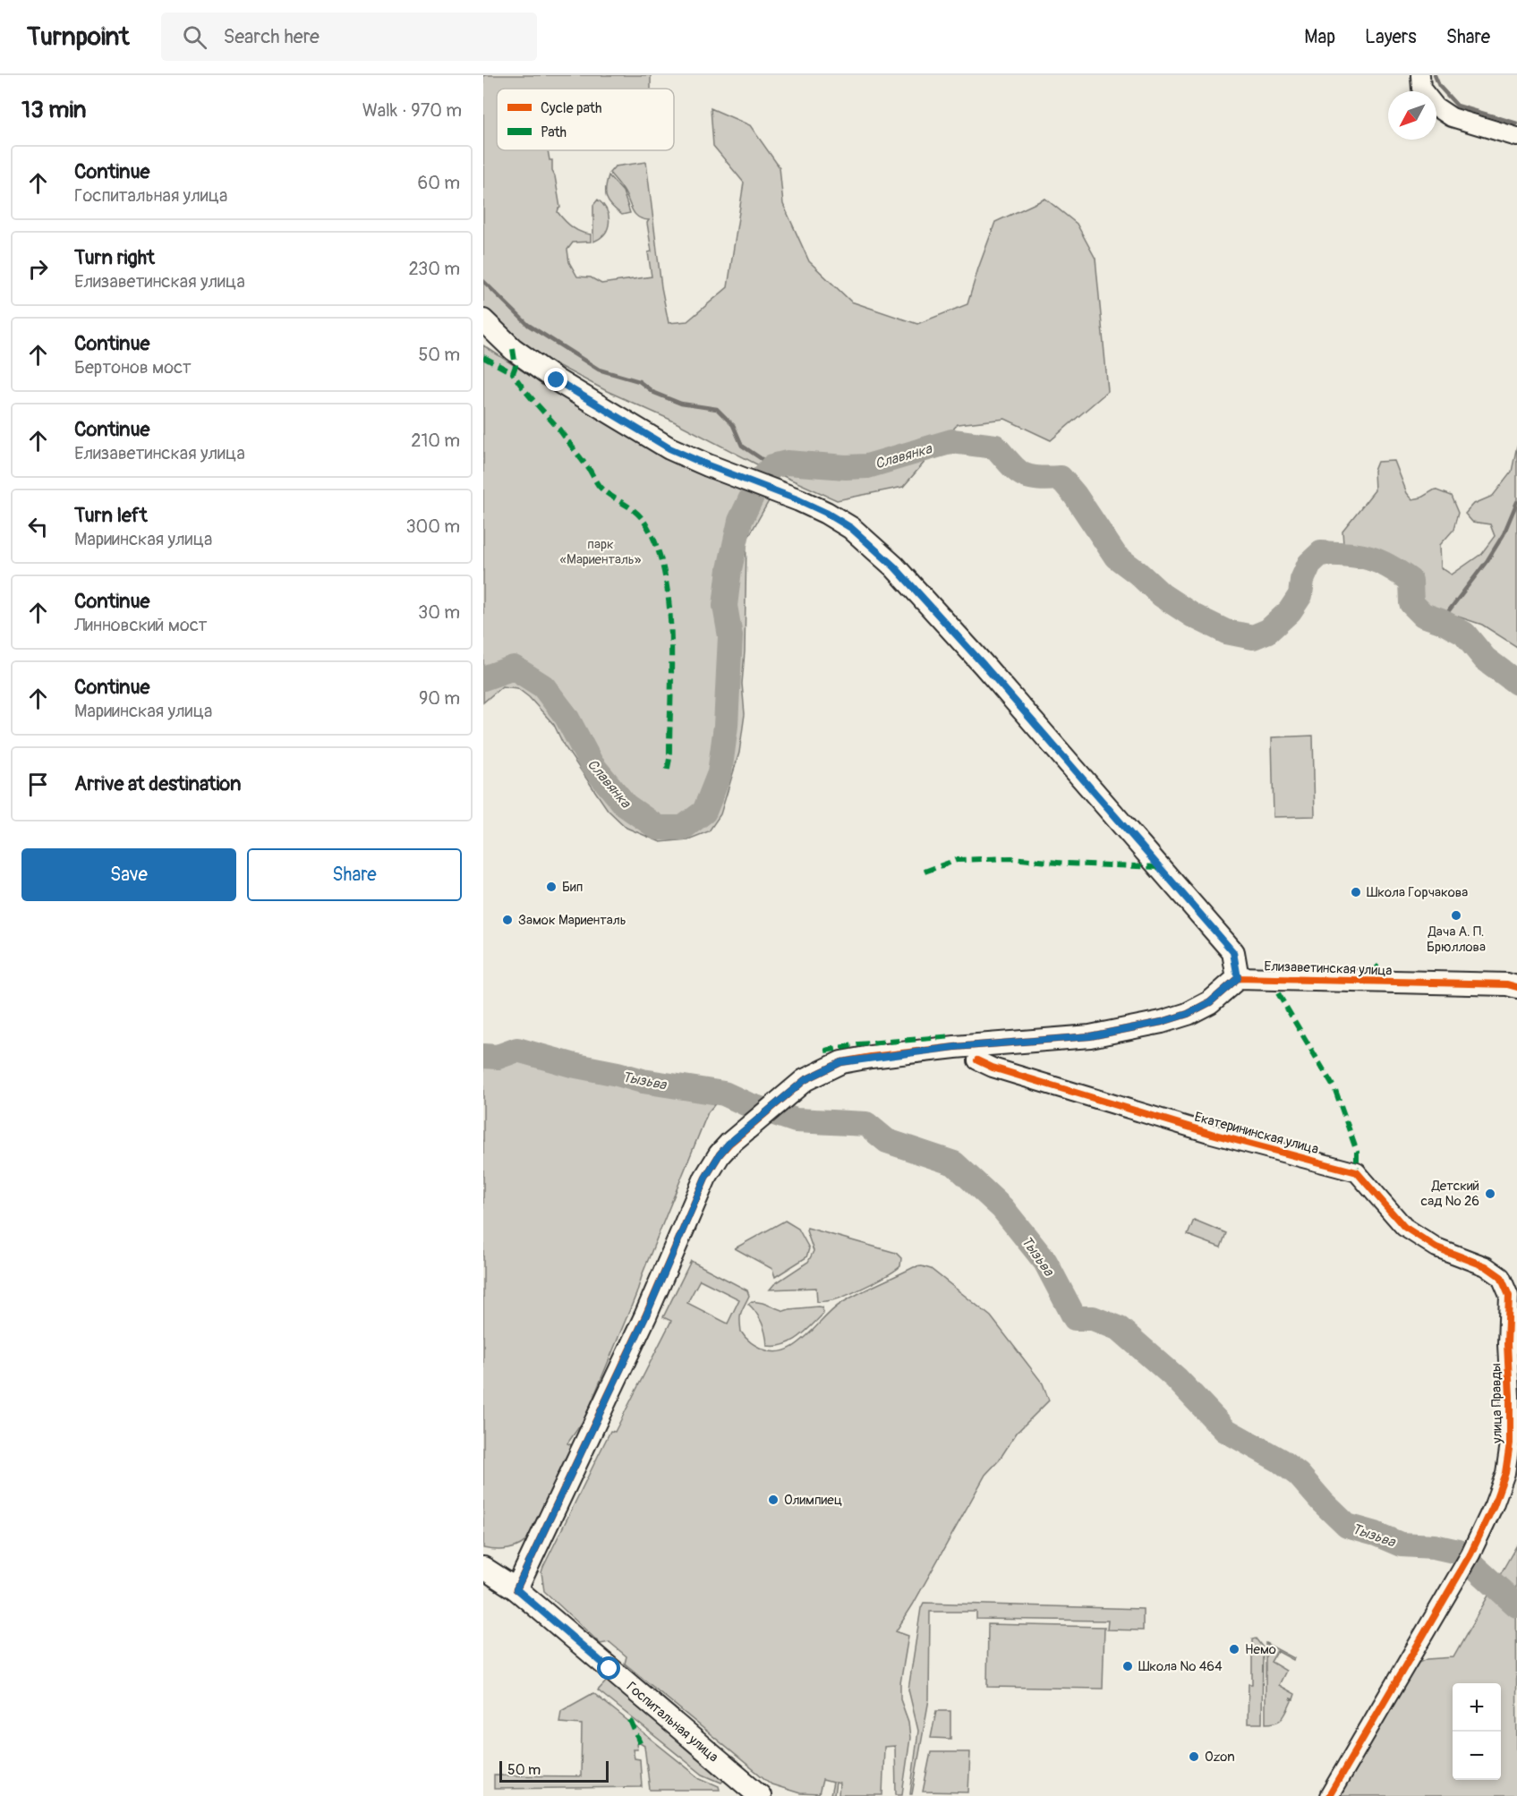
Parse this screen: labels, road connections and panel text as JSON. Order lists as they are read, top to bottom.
{
  "streets": {
    "street": [
      "Елизаветинская улица",
      "Екатерининская улица",
      "улица Правды",
      "Госпитальная улица"
    ]
  },
  "crossings": [
    ["Екатерининская улица", "улица Правды"]
  ],
  "water": ["Славянка", "Тызьва"],
  "parks": ["парк «Мариенталь»"],
  "places": [
    "Бип",
    "Школа Горчакова",
    "Дача А. П. Брюллова",
    "Замок Мариенталь",
    "Детский сад № 26",
    "Олимпиец",
    "Немо",
    "Школа № 464",
    "Ozon"
  ],
  "legend": ["Cycle path", "Path"],
  "scale_bar": "50 m",
  "north": "bottom left",
  "page": {
    "header": "Turnpoint",
    "search": "Search here",
    "nav": ["Map", "Layers", "Share"],
    "heading": ["13 min", "Walk · 970 m"],
    "list": [
      ["Continue", "Госпитальная улица", "60 m"],
      ["Turn right", "Елизаветинская улица", "230 m"],
      ["Continue", "Бертонов мост", "50 m"],
      ["Continue", "Елизаветинская улица", "210 m"],
      ["Turn left", "Мариинская улица", "300 m"],
      ["Continue", "Линновский мост", "30 m"],
      ["Continue", "Мариинская улица", "90 m"],
      "Arrive at destination"
    ],
    "buttons": ["Save", "Share"],
    "map_buttons": ["+", "−"],
    "scale": "50 m"
  }
}
